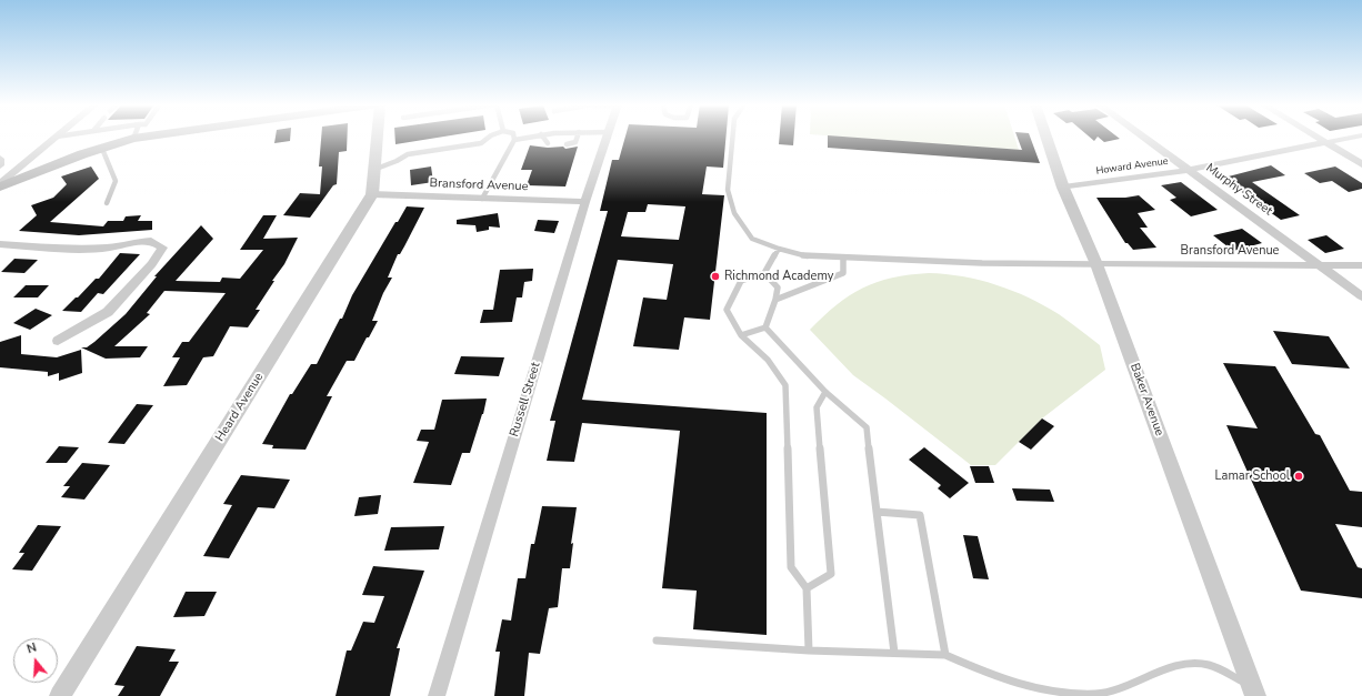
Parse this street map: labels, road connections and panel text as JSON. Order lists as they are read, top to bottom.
{
  "streets": {
    "street": [
      "Howard Avenue",
      "Bransford Avenue",
      "Murphy Street",
      "Russell Street",
      "Baker Avenue",
      "Heard Avenue"
    ]
  },
  "crossings": [
    ["Howard Avenue", "Murphy Street"],
    ["Howard Avenue", "Baker Avenue"],
    ["Bransford Avenue", "Murphy Street"],
    ["Bransford Avenue", "Russell Street"],
    ["Bransford Avenue", "Baker Avenue"],
    ["Bransford Avenue", "Heard Avenue"]
  ],
  "places": ["Richmond Academy", "Lamar School"],
  "north": "top"
}
